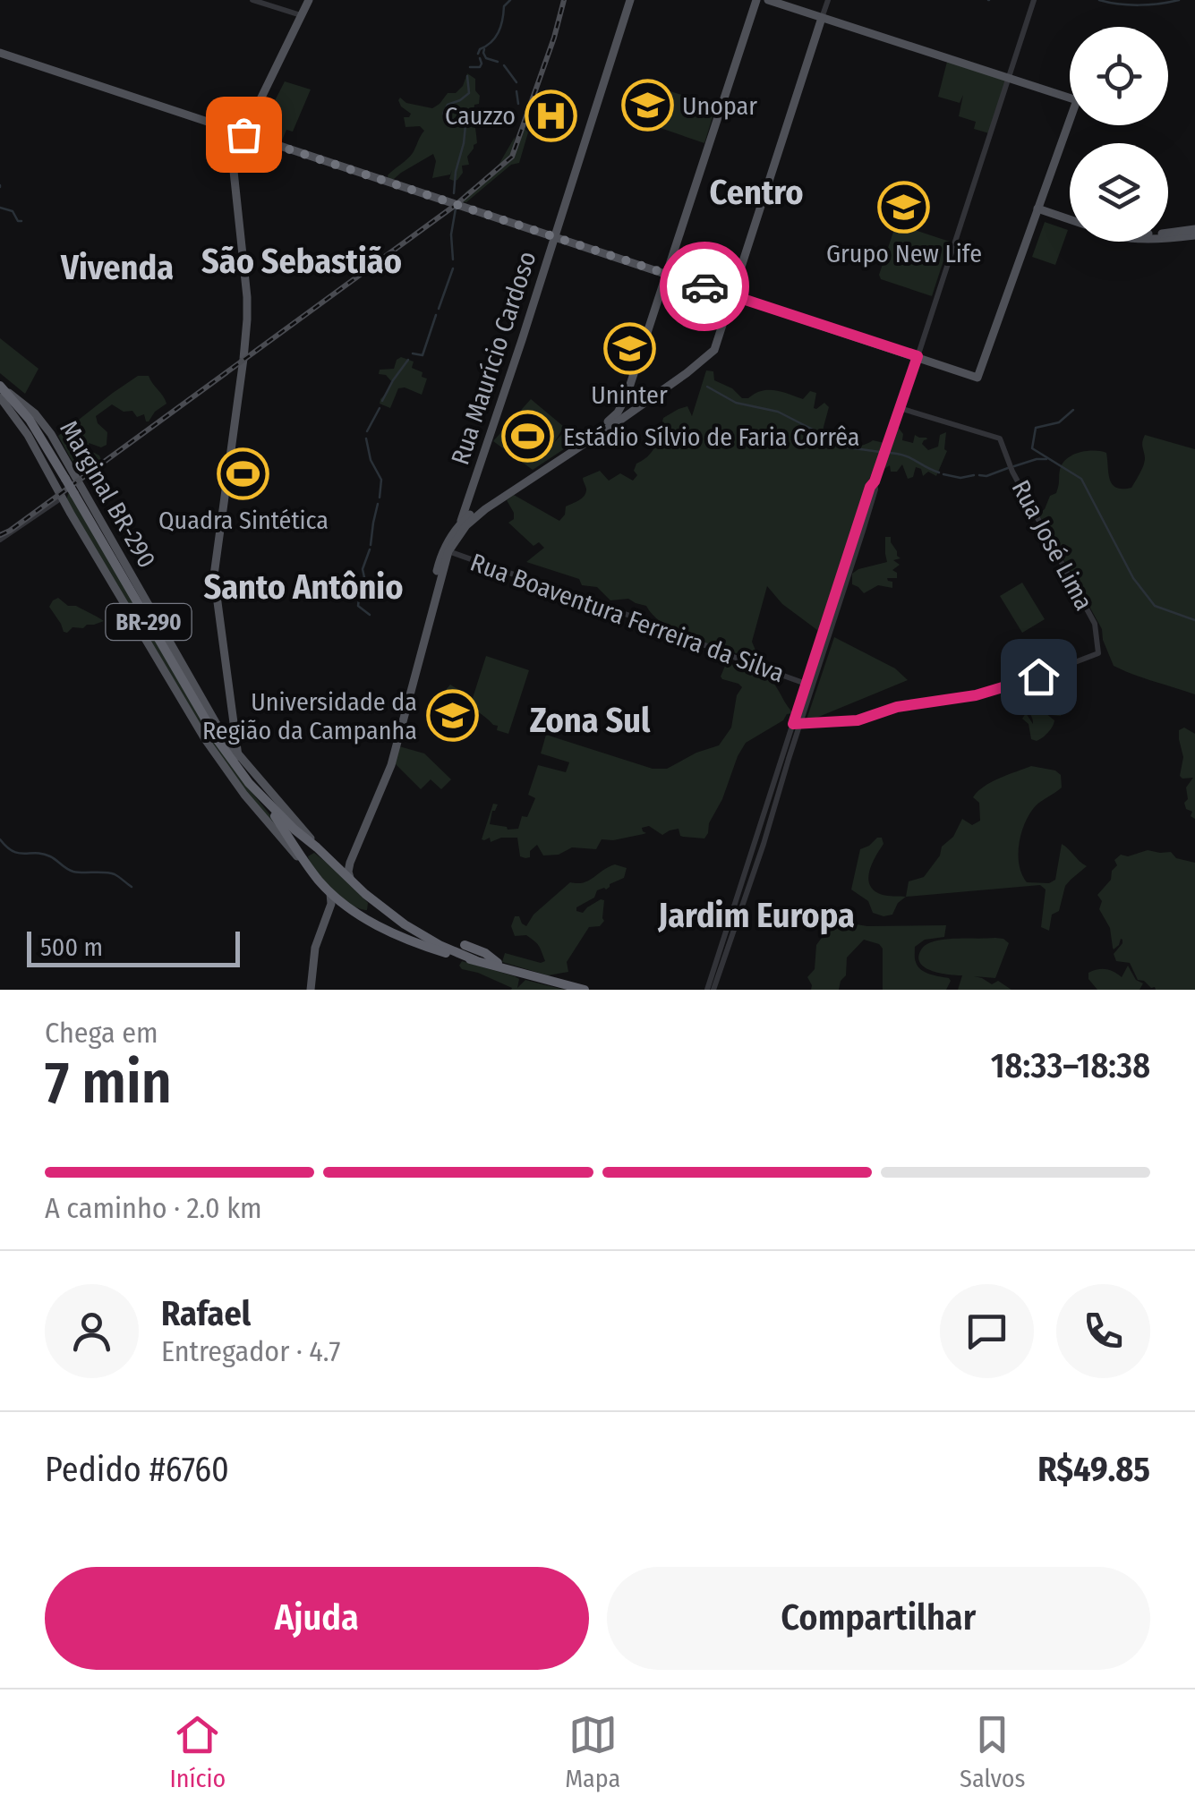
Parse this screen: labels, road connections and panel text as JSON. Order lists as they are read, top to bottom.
{
  "streets": {
    "highway": ["BR-290"],
    "main road": ["Rua Maurício Cardoso", "Marginal BR-290"],
    "street": ["Rua José Lima", "Rua Boaventura Ferreira da Silva"]
  },
  "crossings": [
    ["Marginal BR-290", "BR-290"]
  ],
  "districts": [
    "Centro",
    "São Sebastião",
    "Vivenda",
    "Santo Antônio",
    "Zona Sul",
    "Jardim Europa"
  ],
  "places": {
    "school or university": [
      "Unopar",
      "Grupo New Life",
      "Uninter",
      "Universidade da Região da Campanha"
    ],
    "hospital": ["Cauzzo"],
    "sports": ["Estádio Sílvio de Faria Corrêa", "Quadra Sintética"]
  },
  "scale_bar": "500 m",
  "page": {
    "scale": "500 m",
    "heading": ["7 min", "Chega em", "18:33–18:38"],
    "panel": [
      "Rafael",
      "Entregador · 4.7",
      "Pedido #6760",
      "R$49.85"
    ],
    "bar": "A caminho · 2.0 km",
    "buttons": ["Ajuda", "Compartilhar"],
    "tabs": ["Início", "Mapa", "Salvos"]
  }
}
